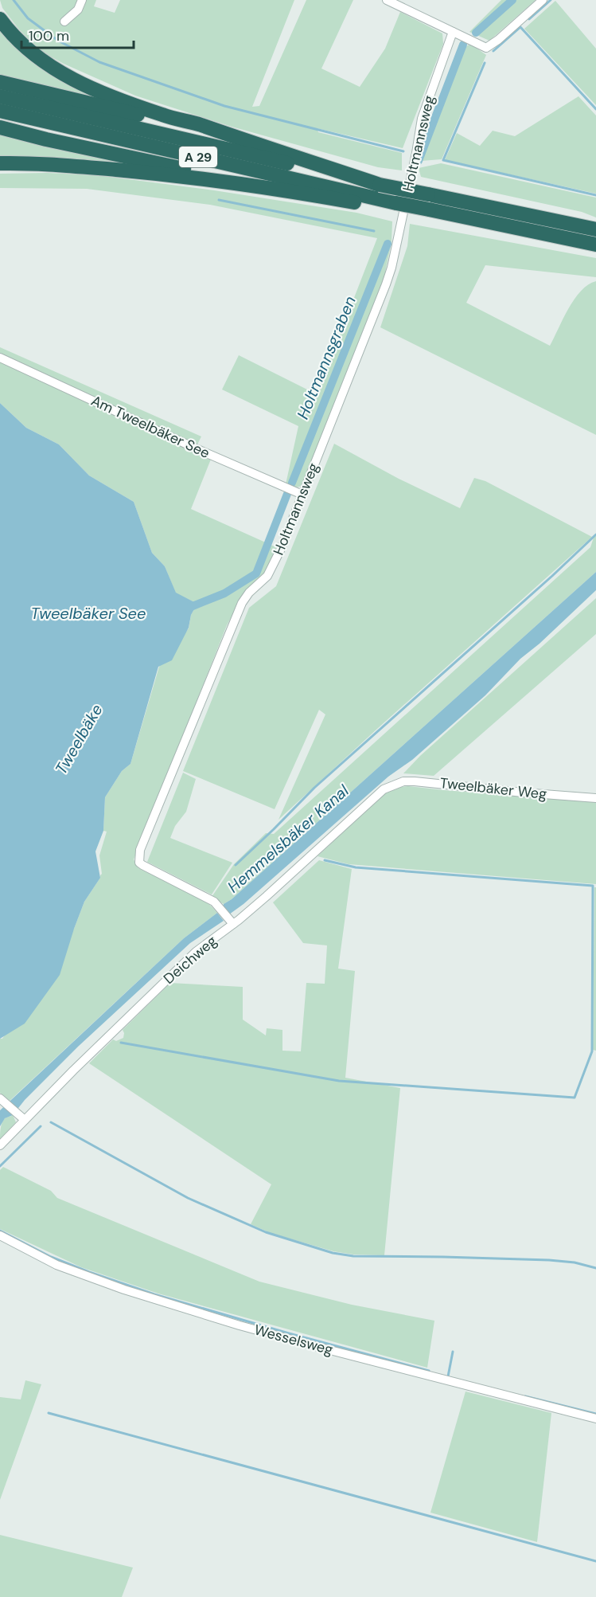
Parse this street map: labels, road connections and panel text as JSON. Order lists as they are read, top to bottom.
{
  "streets": {
    "highway": ["A 29"],
    "street": [
      "Holtmannsweg",
      "Am Tweelbäker See",
      "Tweelbäker Weg",
      "Deichweg",
      "Wesselsweg"
    ]
  },
  "crossings": [
    ["Holtmannsweg", "Am Tweelbäker See"],
    ["Holtmannsweg", "Deichweg"],
    ["Tweelbäker Weg", "Deichweg"]
  ],
  "water": [
    "Holtmannsgraben",
    "Tweelbäker See",
    "Tweelbäke",
    "Hemmelsbäker Kanal"
  ],
  "scale_bar": "100 m"
}
